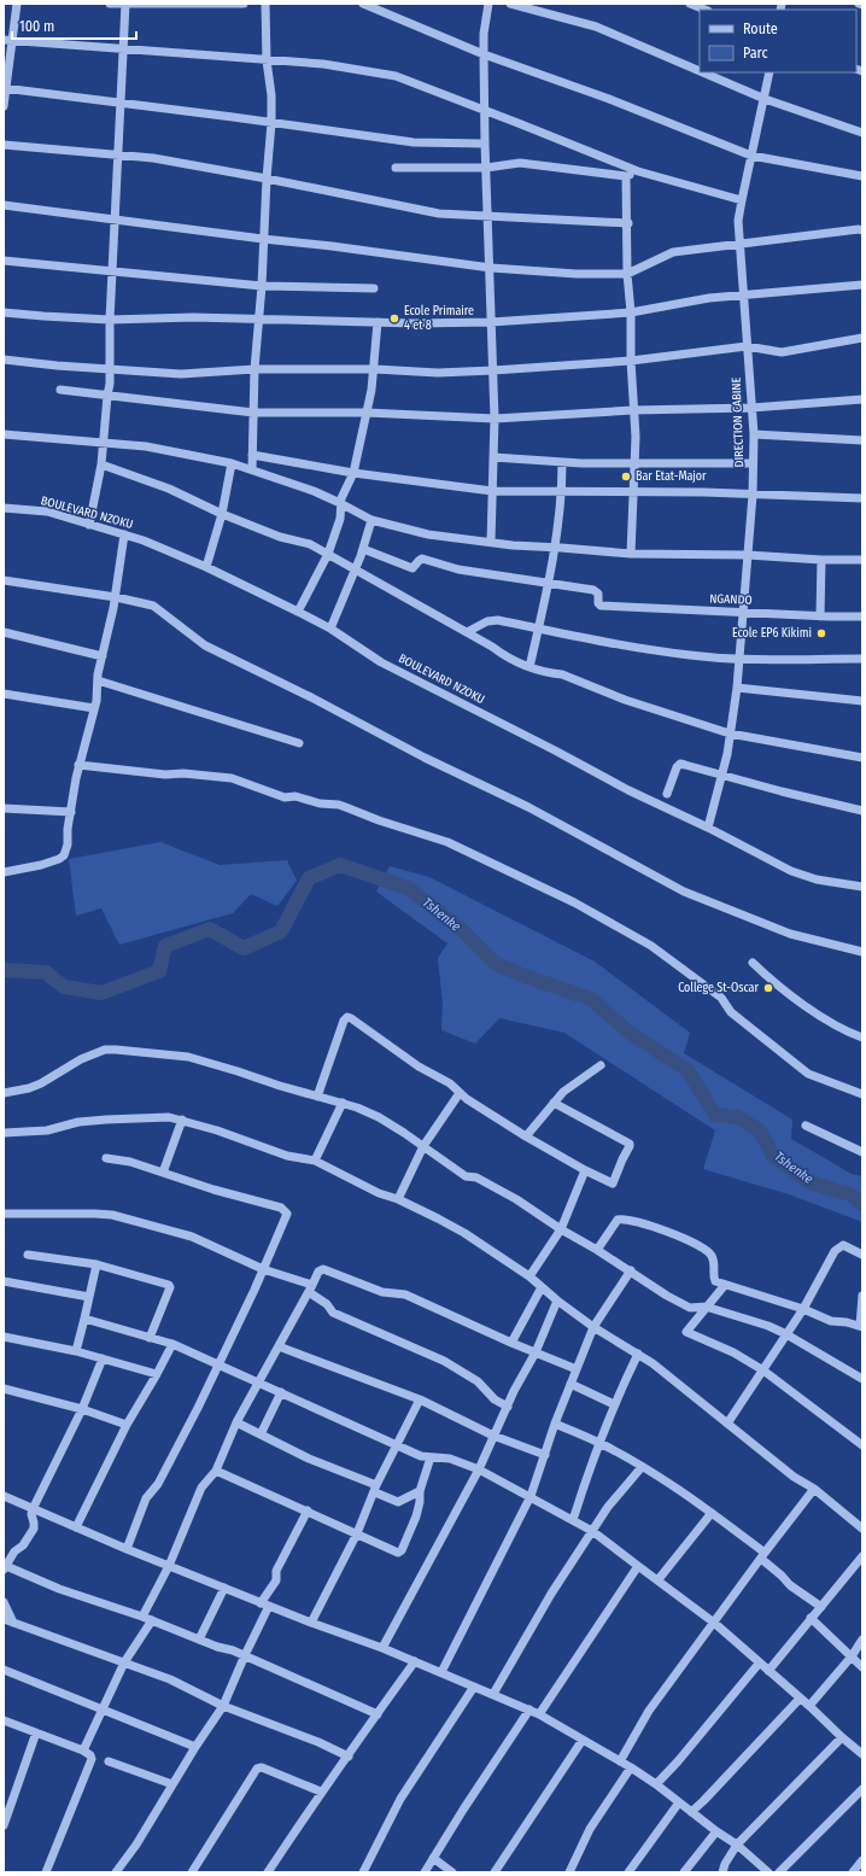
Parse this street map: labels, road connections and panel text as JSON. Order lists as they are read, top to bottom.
{
  "streets": {
    "street": ["DIRECTION CABINE", "BOULEVARD NZOKU", "NGANDO"]
  },
  "crossings": [
    ["DIRECTION CABINE", "BOULEVARD NZOKU"],
    ["DIRECTION CABINE", "NGANDO"]
  ],
  "water": ["Tshenke"],
  "places": [
    "Ecole Primaire 4 et 8",
    "Bar Etat-Major",
    "Ecole EP6 Kikimi",
    "College St-Oscar"
  ],
  "legend": ["Route", "Parc"],
  "scale_bar": "100 m"
}
